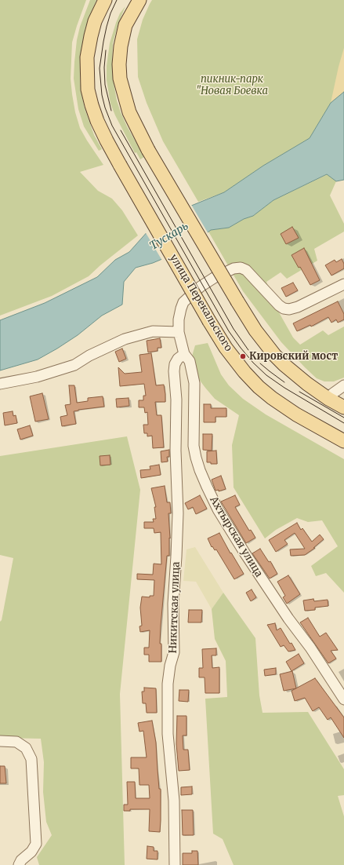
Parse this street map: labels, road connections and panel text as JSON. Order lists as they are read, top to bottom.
{
  "streets": {
    "main road": ["улица Перекальского"],
    "street": ["Ахтырская улица", "Никитская улица"]
  },
  "crossings": [
    ["Ахтырская улица", "Никитская улица"]
  ],
  "water": ["Тускарь"],
  "parks": ["пикник-парк \"Новая Боевка"],
  "places": ["Кировский мост"]
}
